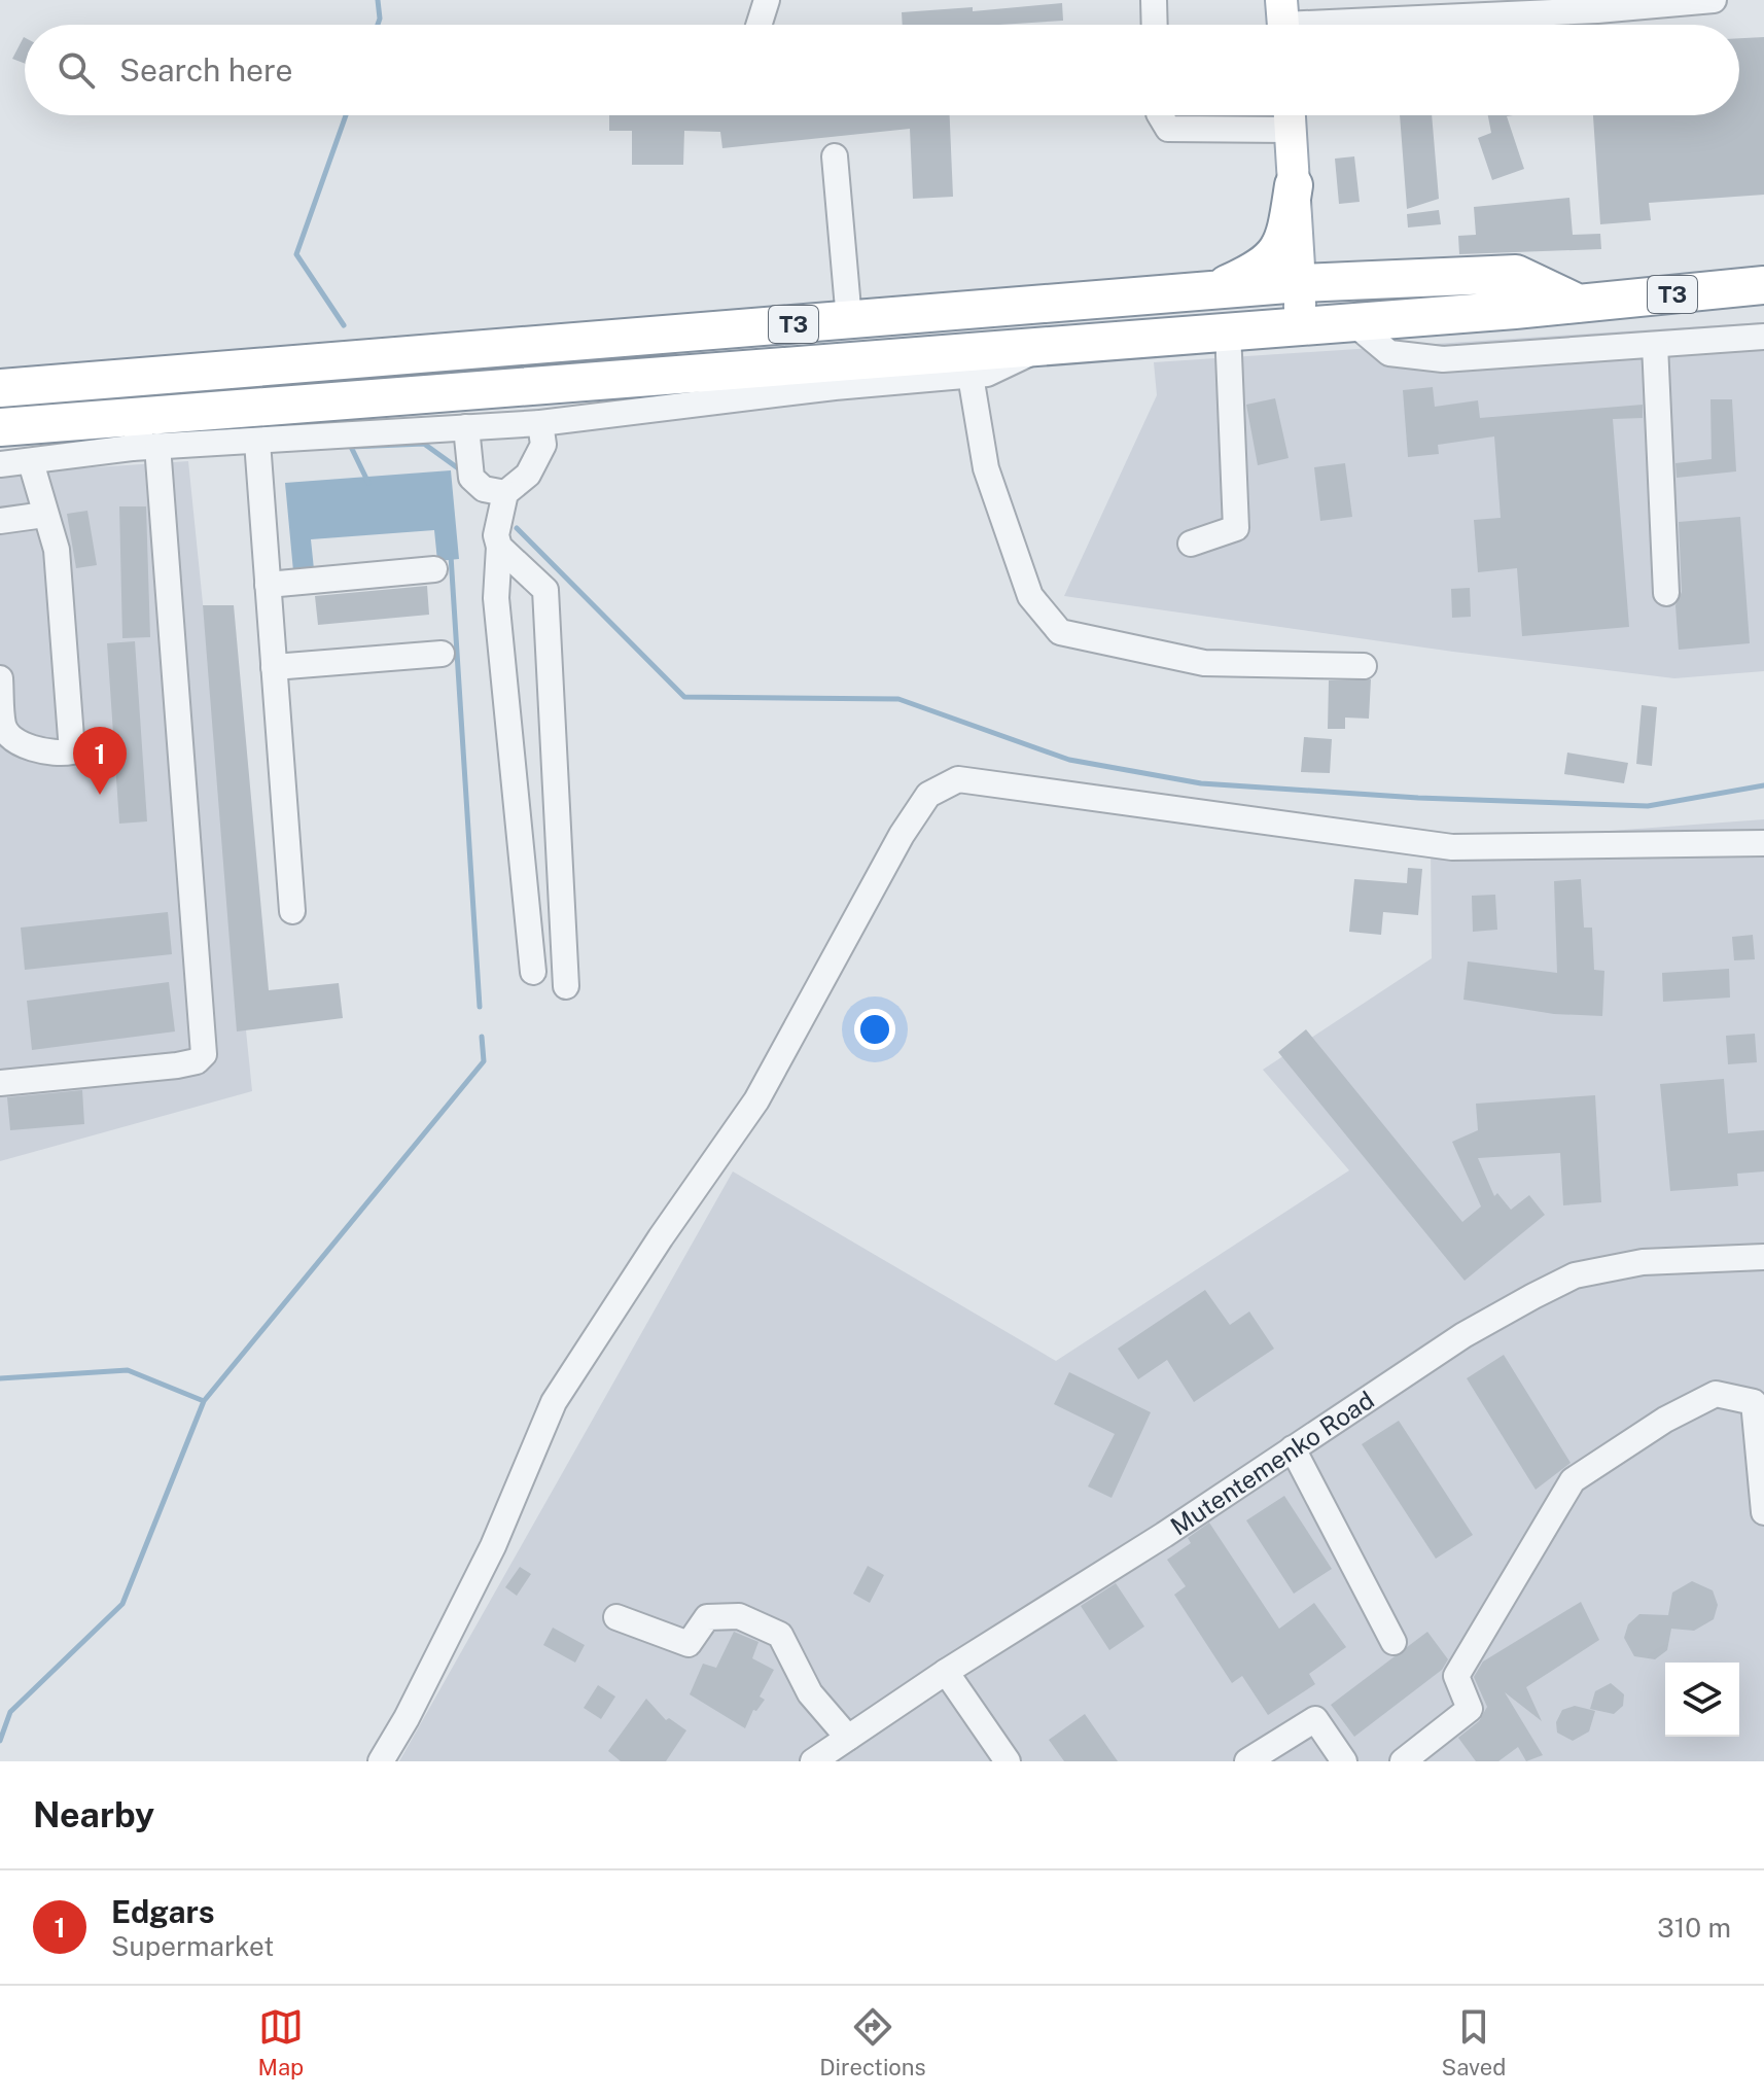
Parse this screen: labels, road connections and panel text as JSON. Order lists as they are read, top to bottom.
{
  "streets": {
    "highway": ["T3"],
    "street": ["Mutentemenko Road"]
  },
  "page": {
    "search": "Search here",
    "pins": "1",
    "heading": "Nearby",
    "list": [
      {
        "mark": "1",
        "name": "Edgars",
        "note": "Supermarket",
        "value": "310 m"
      }
    ],
    "nav": ["Map", "Directions", "Saved"]
  }
}
